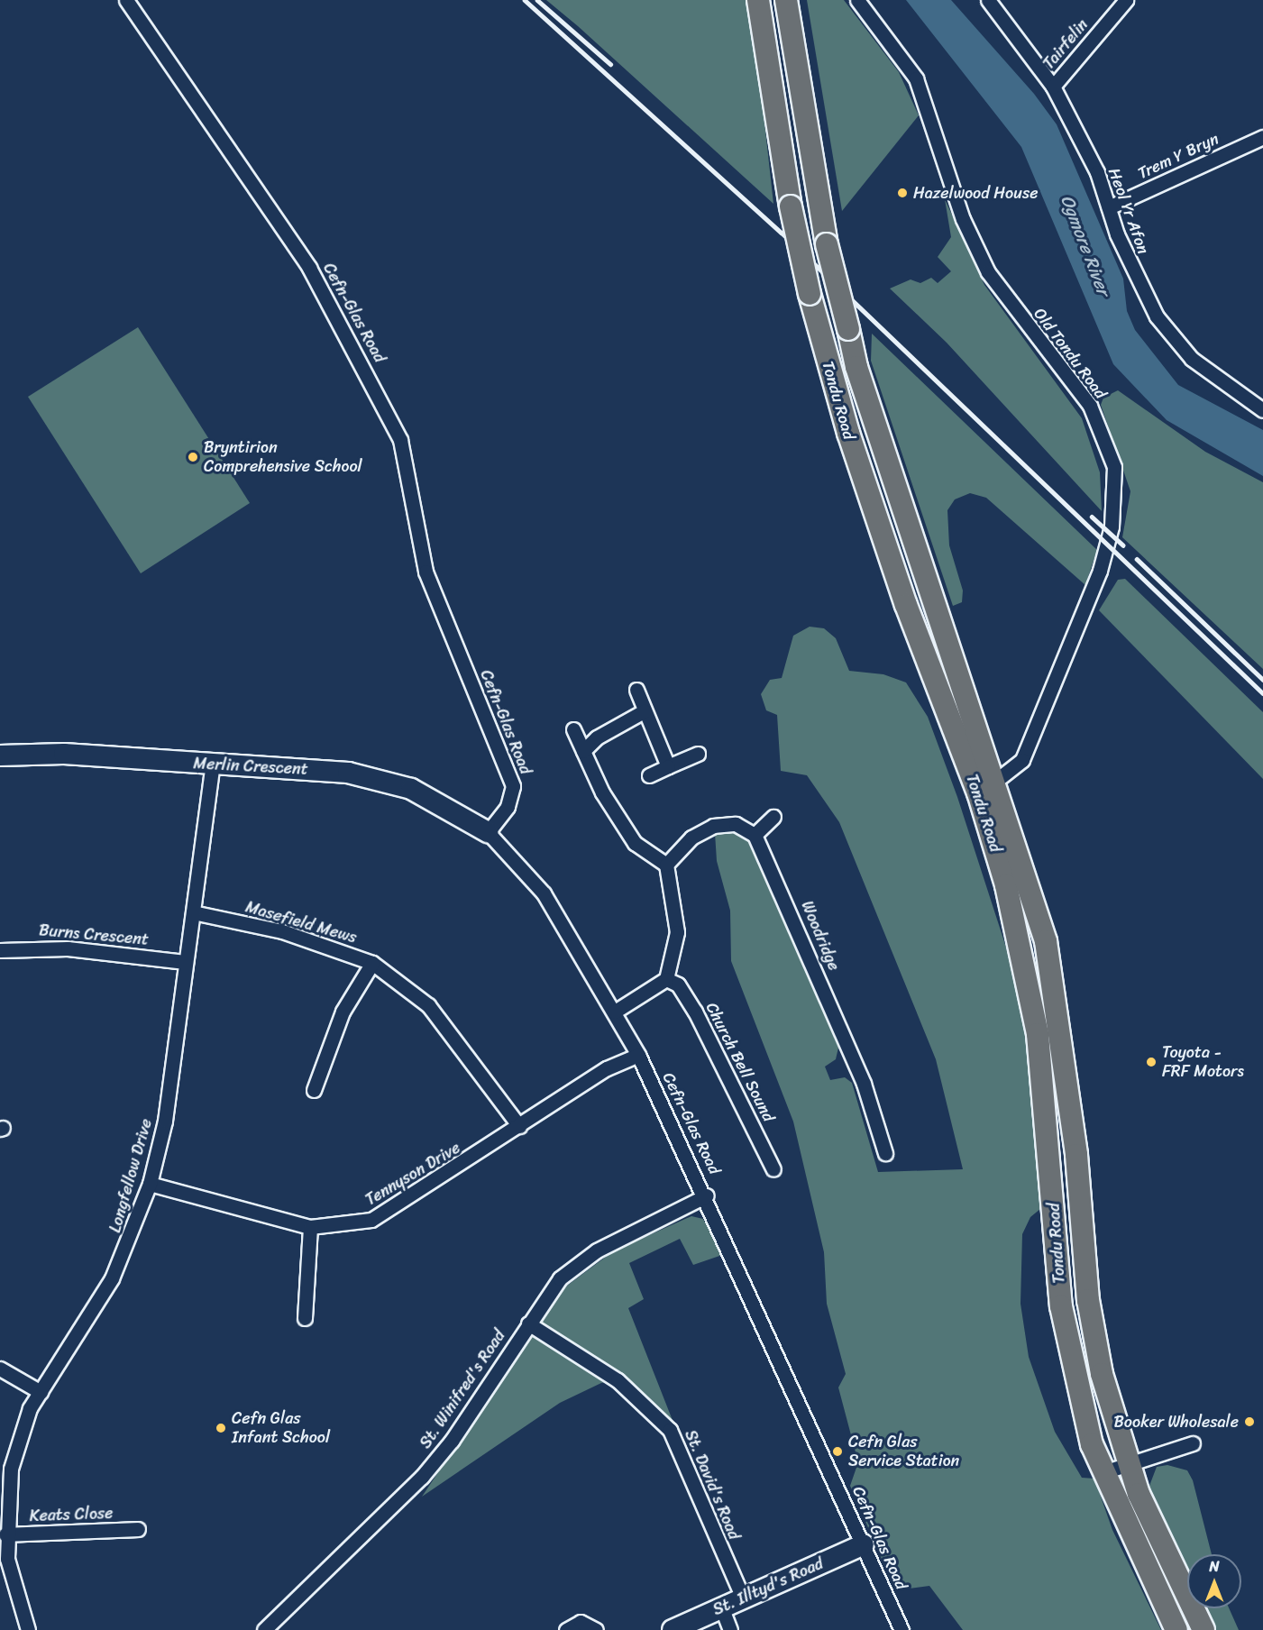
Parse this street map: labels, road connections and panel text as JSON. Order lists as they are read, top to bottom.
{
  "streets": {
    "main road": ["Tondu Road"],
    "street": [
      "Tairfelin",
      "Trem Y Bryn",
      "Heol Yr Afon",
      "Cefn-Glas Road",
      "Old Tondu Road",
      "Merlin Crescent",
      "Masefield Mews",
      "Burns Crescent",
      "Woodridge",
      "Church Bell Sound",
      "Tennyson Drive",
      "Longfellow Drive",
      "St. Winifred's Road",
      "St. David's Road",
      "Keats Close",
      "St. Illtyd's Road"
    ]
  },
  "crossings": [
    ["Tairfelin", "Heol Yr Afon"],
    ["Trem Y Bryn", "Heol Yr Afon"],
    ["Cefn-Glas Road", "Merlin Crescent"],
    ["Cefn-Glas Road", "Tennyson Drive"],
    ["Cefn-Glas Road", "St. Winifred's Road"],
    ["Cefn-Glas Road", "St. Illtyd's Road"],
    ["Old Tondu Road", "Tondu Road"],
    ["Merlin Crescent", "Longfellow Drive"],
    ["Masefield Mews", "Tennyson Drive"],
    ["Masefield Mews", "Longfellow Drive"],
    ["Burns Crescent", "Longfellow Drive"],
    ["Tennyson Drive", "Longfellow Drive"],
    ["Longfellow Drive", "Keats Close"],
    ["St. Winifred's Road", "St. David's Road"],
    ["St. David's Road", "St. Illtyd's Road"]
  ],
  "water": ["Ogmore River"],
  "places": [
    "Hazelwood House",
    "Bryntirion Comprehensive School",
    "Toyota - FRF Motors",
    "Booker Wholesale",
    "Cefn Glas Infant School",
    "Cefn Glas Service Station"
  ],
  "north": "top"
}
